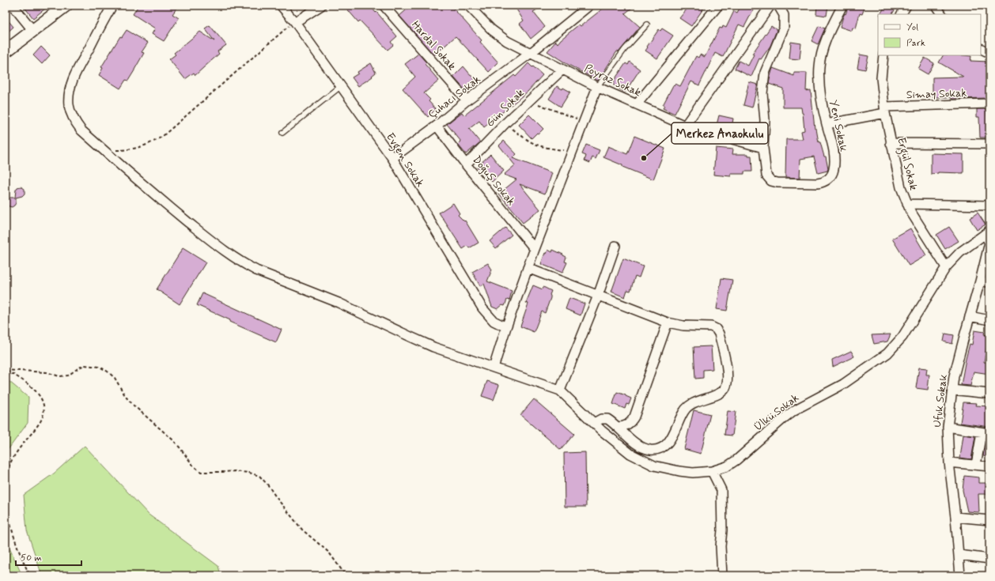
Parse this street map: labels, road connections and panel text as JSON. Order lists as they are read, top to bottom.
{
  "streets": {
    "street": [
      "Hardal Sokak",
      "Poyraz Sokak",
      "Simay Sokak",
      "Çuhacı Sokak",
      "Gün Sokak",
      "Yeni Sokak",
      "Evgen Sokak",
      "Ergül Sokak",
      "Doğuş Sokak",
      "Ufuk Sokak",
      "Ülkü Sokak"
    ]
  },
  "crossings": [
    ["Hardal Sokak", "Çuhacı Sokak"],
    ["Poyraz Sokak", "Çuhacı Sokak"],
    ["Poyraz Sokak", "Gün Sokak"],
    ["Poyraz Sokak", "Yeni Sokak"],
    ["Simay Sokak", "Yeni Sokak"],
    ["Simay Sokak", "Ergül Sokak"],
    ["Çuhacı Sokak", "Evgen Sokak"],
    ["Çuhacı Sokak", "Doğuş Sokak"],
    ["Gün Sokak", "Doğuş Sokak"],
    ["Ergül Sokak", "Ülkü Sokak"],
    ["Ufuk Sokak", "Ülkü Sokak"]
  ],
  "places": ["Merkez Anaokulu"],
  "legend": ["Yol", "Park"],
  "scale_bar": "50 m"
}
